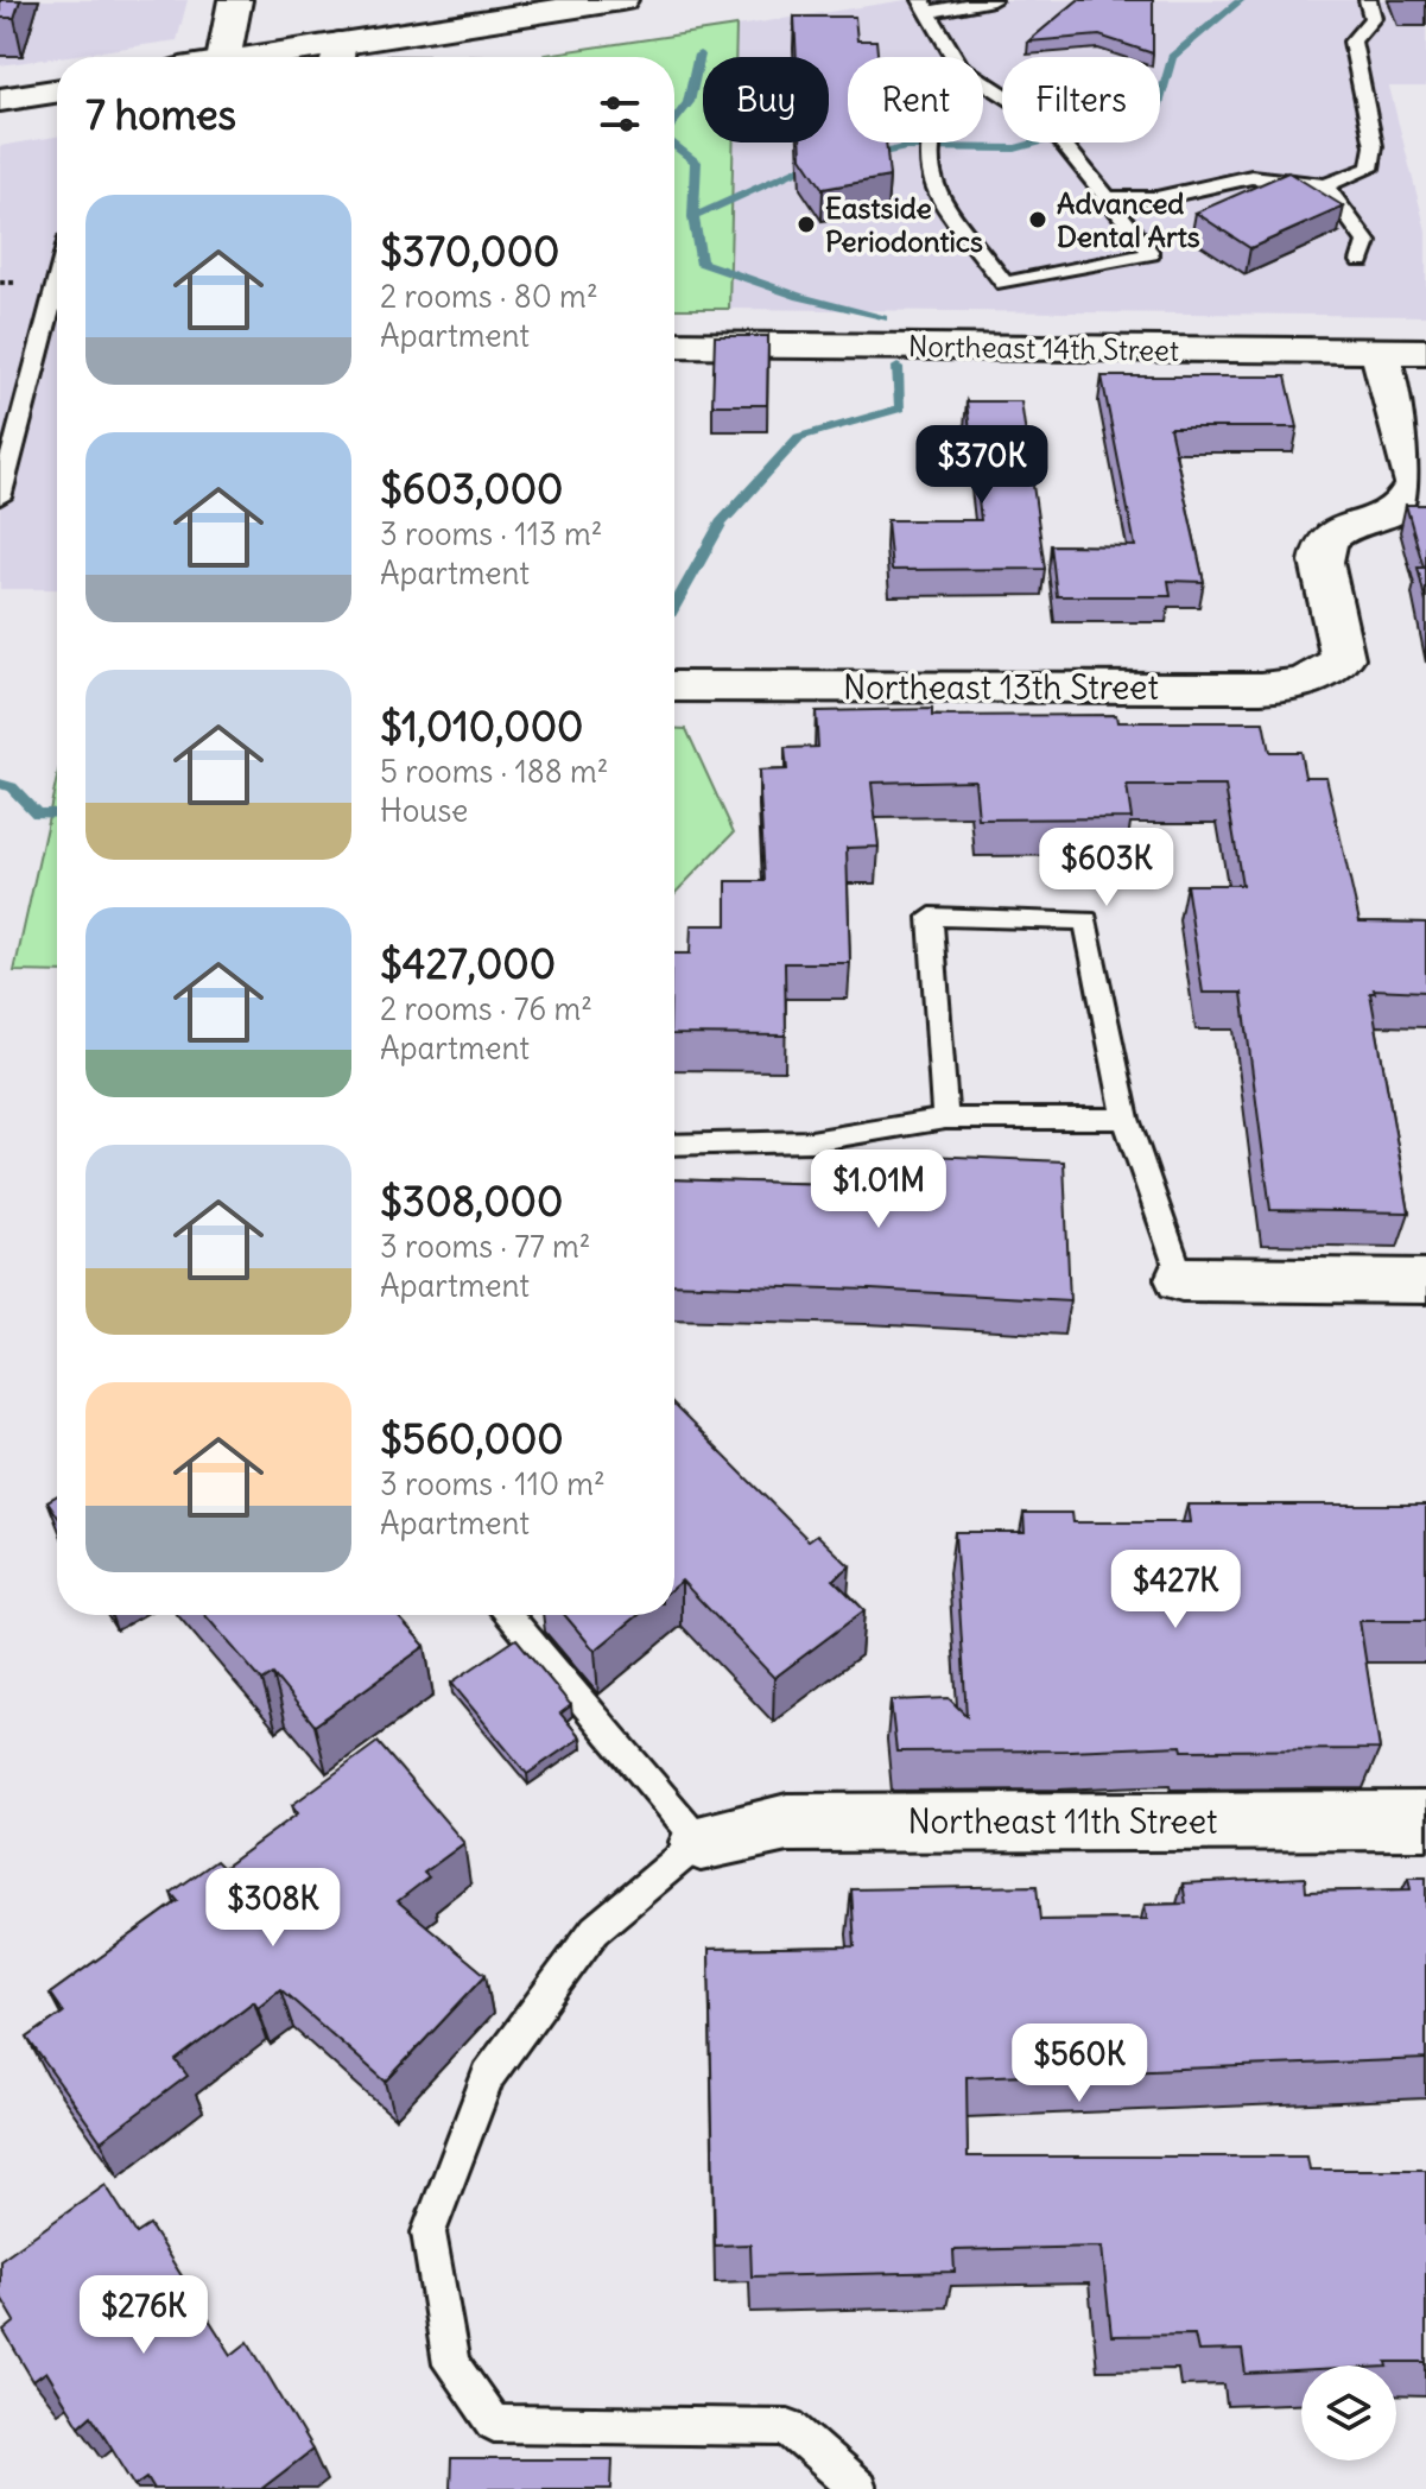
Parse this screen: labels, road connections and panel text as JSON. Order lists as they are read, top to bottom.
{
  "streets": {
    "street": ["Northeast 14th Street", "Northeast 13th Street", "Northeast 11th Street"]
  },
  "crossings": [
    ["Northeast 14th Street", "Northeast 13th Street"]
  ],
  "places": ["Advanced Dental Arts", "Eastside Periodontics"],
  "page": {
    "chip": ["Buy", "Rent", "Filters"],
    "heading": "7 homes",
    "list": [
      {
        "name": "$370,000",
        "note": "2 rooms · 80 m² · Apartment"
      },
      {
        "name": "$603,000",
        "note": "3 rooms · 113 m² · Apartment"
      },
      {
        "name": "$1,010,000",
        "note": "5 rooms · 188 m² · House"
      },
      {
        "name": "$427,000",
        "note": "2 rooms · 76 m² · Apartment"
      },
      {
        "name": "$308,000",
        "note": "3 rooms · 77 m² · Apartment"
      },
      {
        "name": "$560,000",
        "note": "3 rooms · 110 m² · Apartment"
      }
    ],
    "price": [
      "$370K",
      "$603K",
      "$1.01M",
      "$427K",
      "$308K",
      "$560K",
      "$276K"
    ]
  }
}
